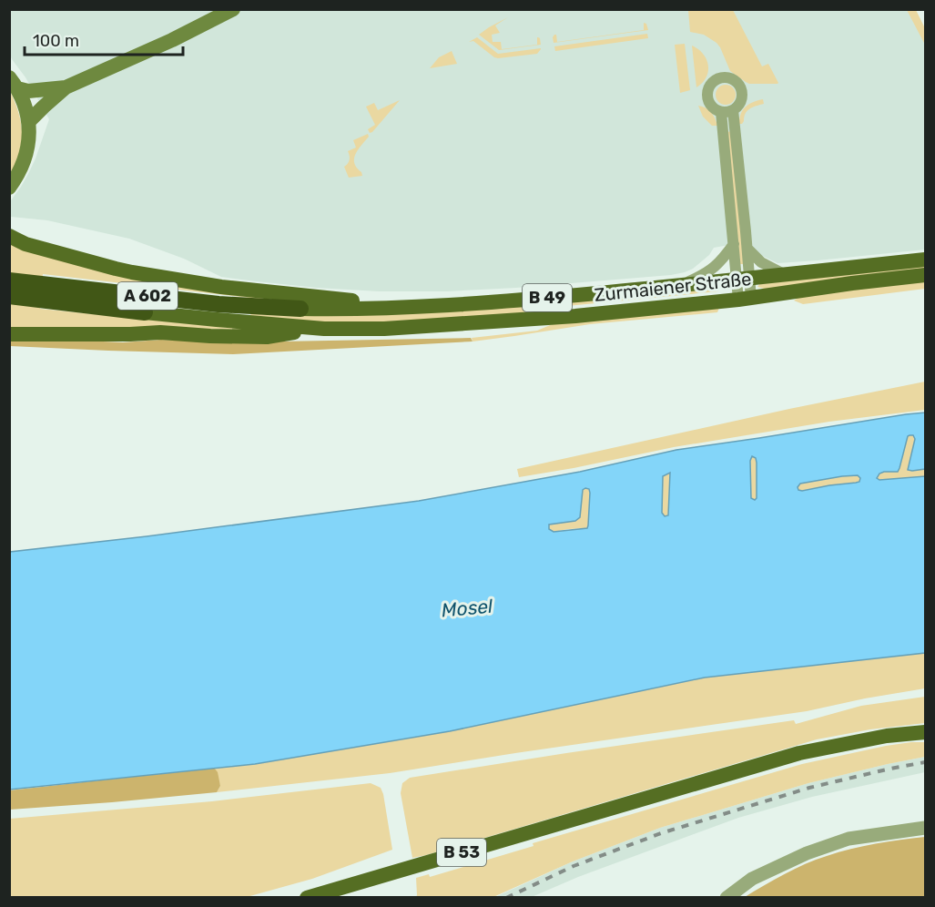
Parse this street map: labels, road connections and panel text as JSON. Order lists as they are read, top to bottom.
{
  "streets": {
    "highway": ["A 602"],
    "main road": ["Zurmaiener Straße", "B 49", "B 53"]
  },
  "crossings": [
    ["Zurmaiener Straße", "A 602"]
  ],
  "water": ["Mosel"],
  "scale_bar": "100 m"
}
